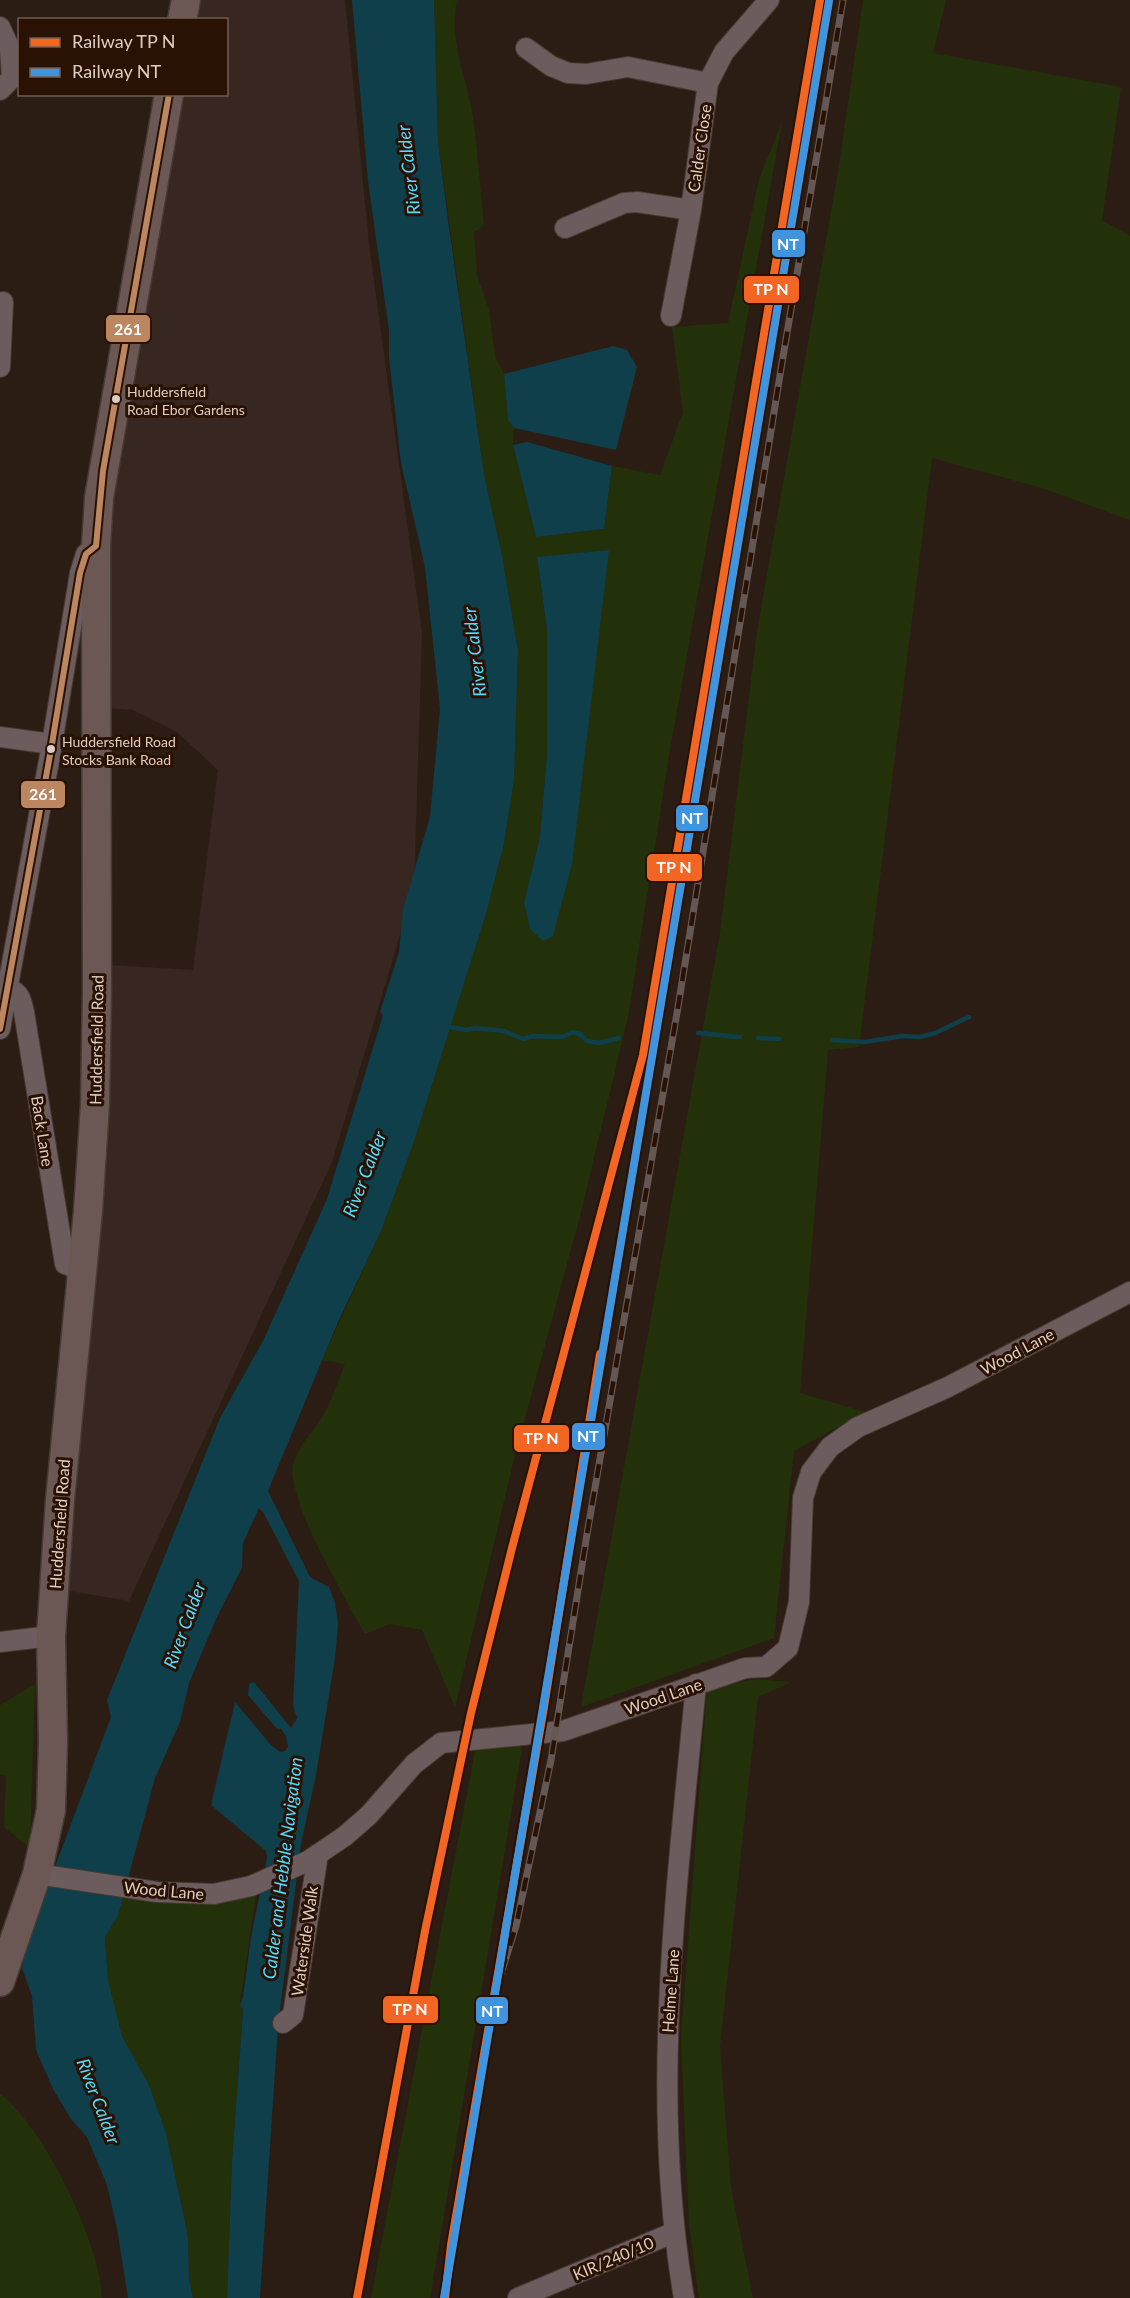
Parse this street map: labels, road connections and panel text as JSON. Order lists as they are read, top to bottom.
{
  "streets": {
    "highway": ["Huddersfield Road"],
    "street": [
      "Calder Close",
      "Back Lane",
      "Wood Lane",
      "Waterside Walk",
      "Helme Lane",
      "KIR/240/10"
    ]
  },
  "crossings": [
    ["Huddersfield Road", "Back Lane"],
    ["Huddersfield Road", "Wood Lane"],
    ["Wood Lane", "Waterside Walk"],
    ["Wood Lane", "Helme Lane"],
    ["Helme Lane", "KIR/240/10"]
  ],
  "water": ["River Calder", "Calder and Hebble Navigation"],
  "places": ["Huddersfield Road Ebor Gardens", "Huddersfield Road Stocks Bank Road"],
  "lines": ["rail line NT", "transit line 261"],
  "legend": ["Railway TP N", "Railway NT"]
}
